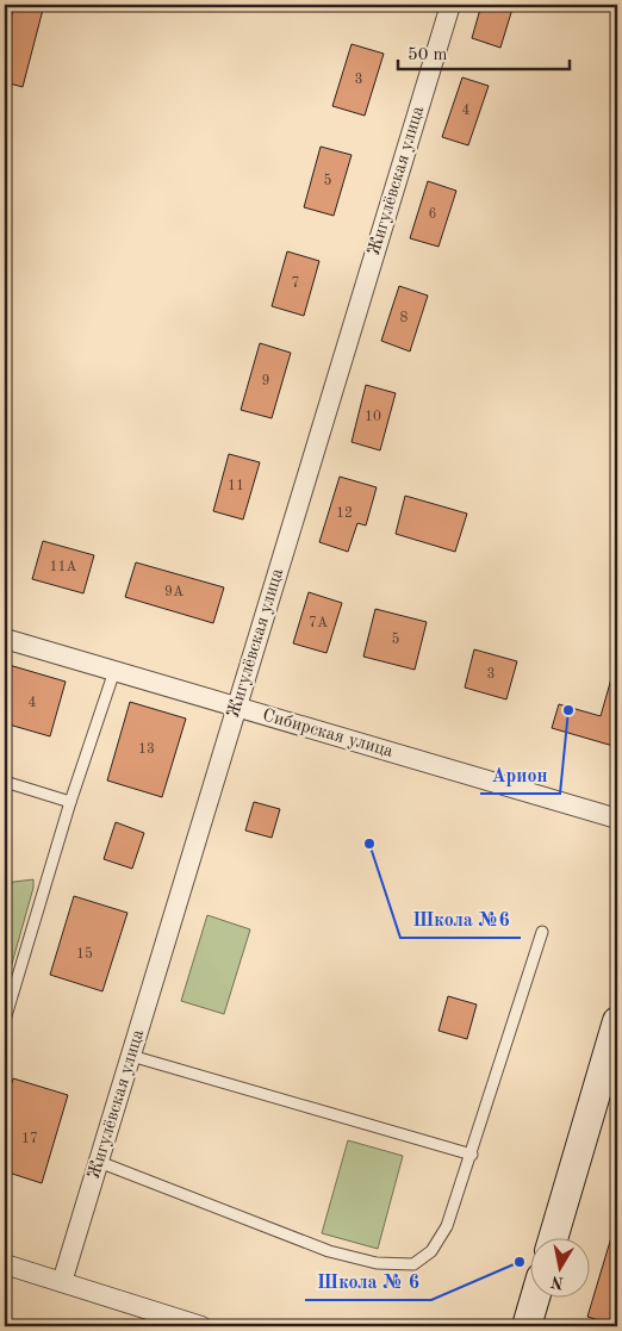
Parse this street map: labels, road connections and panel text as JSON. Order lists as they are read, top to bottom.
{
  "streets": {
    "street": ["Жигулёвская улица", "Сибирская улица"]
  },
  "crossings": [
    ["Жигулёвская улица", "Сибирская улица"]
  ],
  "places": ["Арион", "Школа №6", "Школа № 6"],
  "house_numbers": [
    "3",
    "4",
    "5",
    "6",
    "7",
    "8",
    "9",
    "10",
    "11",
    "12",
    "11А",
    "9А",
    "7А",
    "5",
    "3",
    "4",
    "13",
    "15",
    "17"
  ],
  "scale_bar": "50 m",
  "north": "bottom"
}
